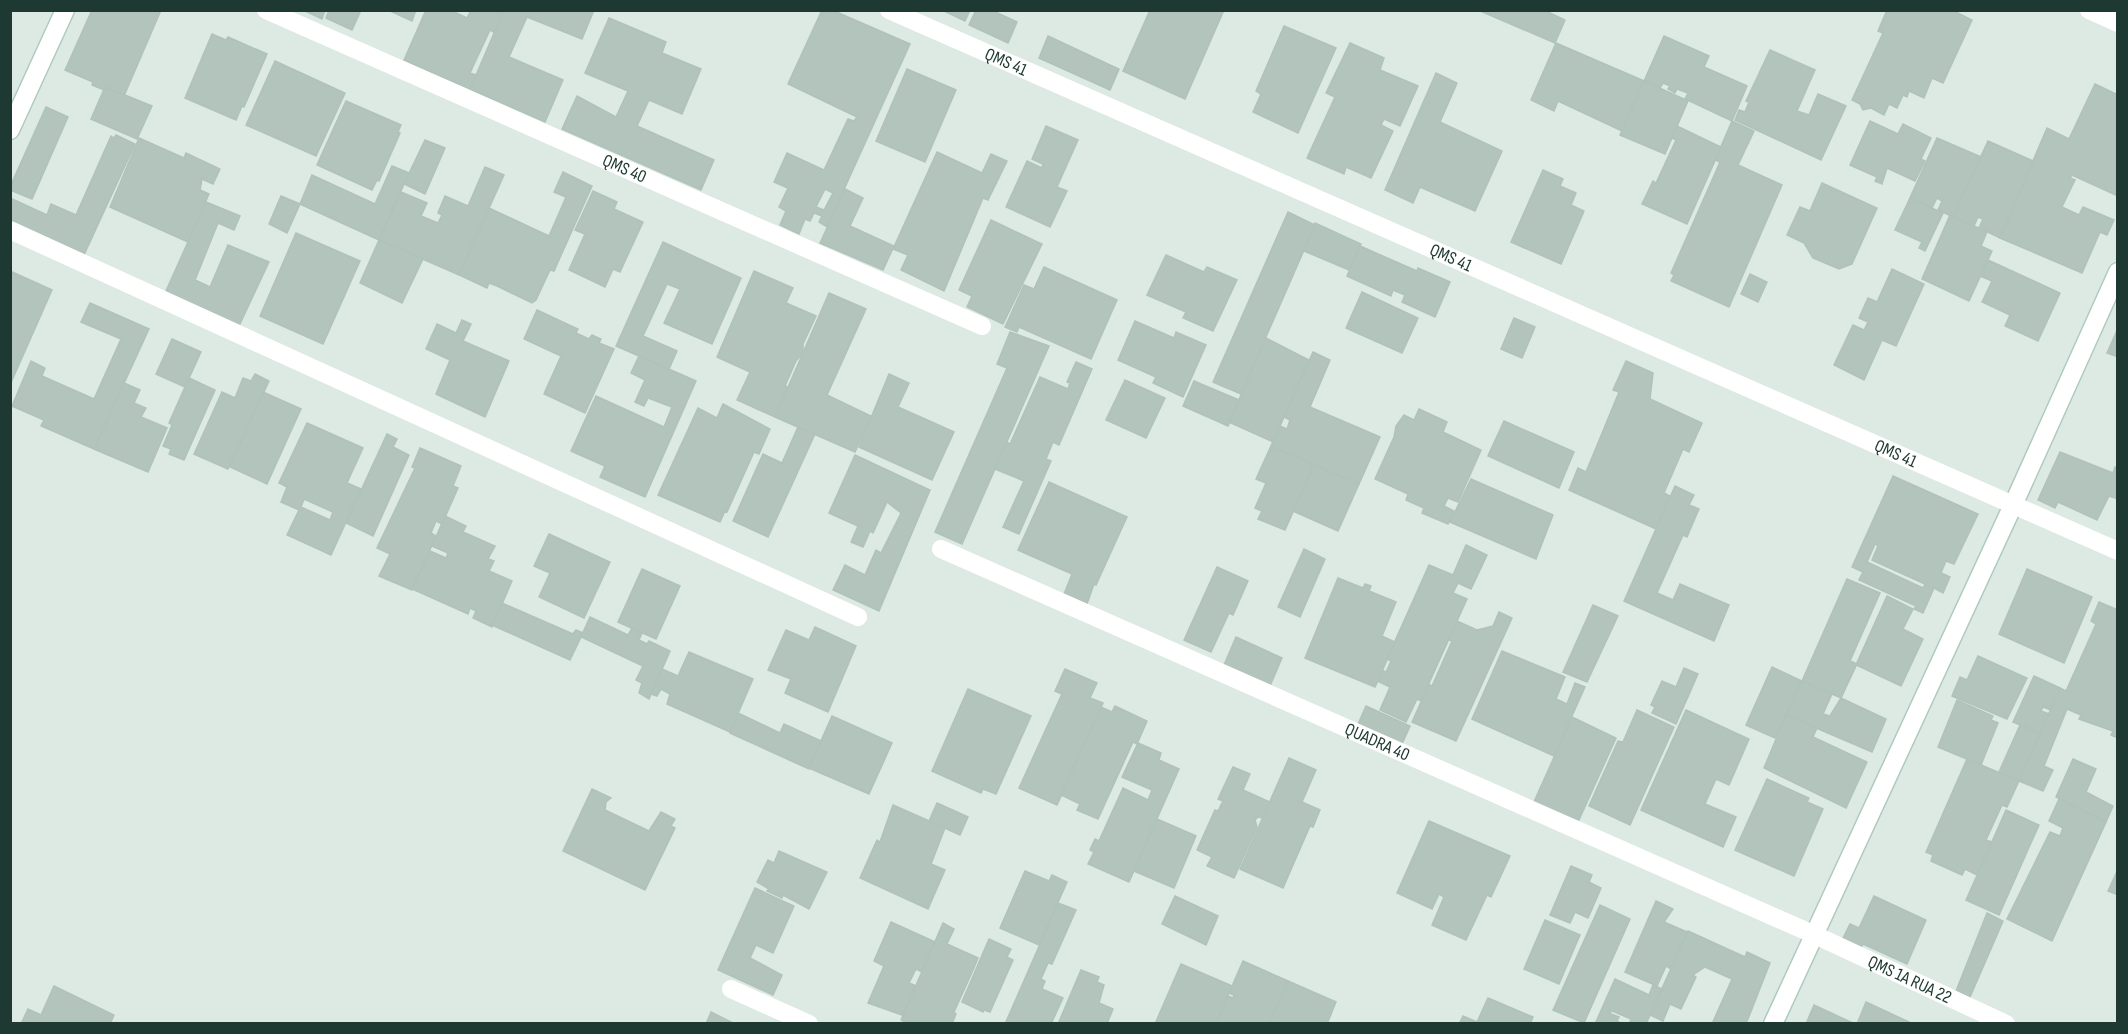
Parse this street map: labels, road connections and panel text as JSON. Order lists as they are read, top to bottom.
{
  "streets": {
    "street": [
      "QMS 41",
      "QMS 40",
      "QUADRA 40",
      "QMS 1A RUA 22"
    ]
  },
  "crossings": [
    ["QUADRA 40", "QMS 1A RUA 22"]
  ]
}
